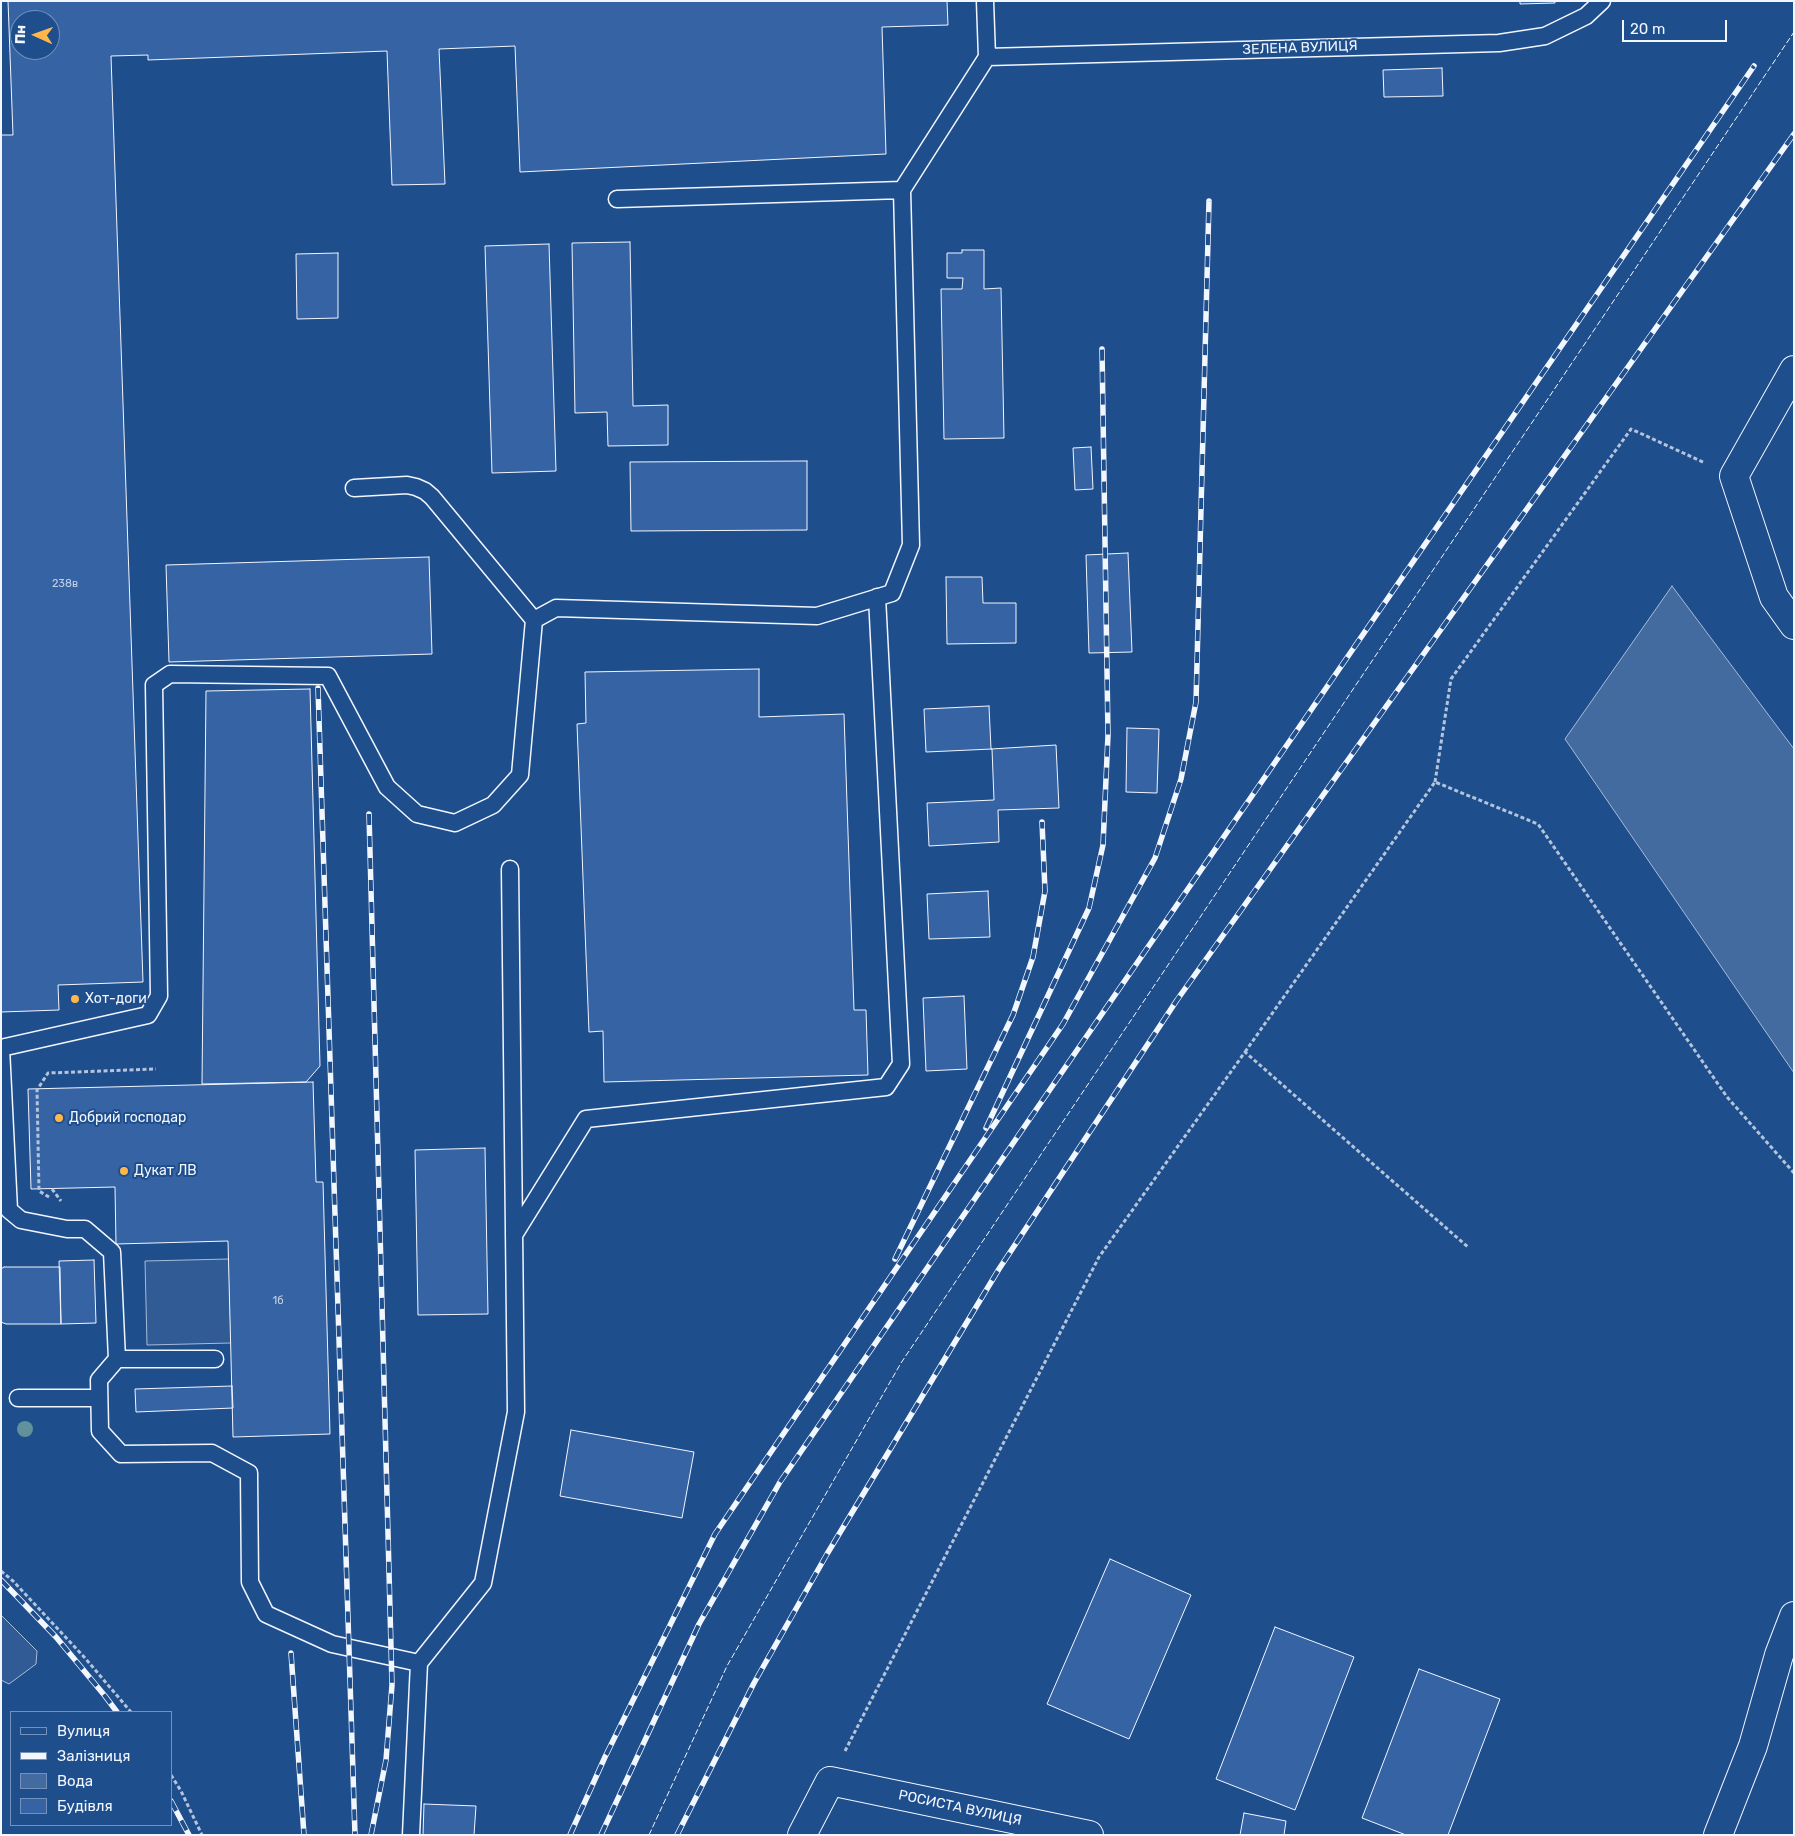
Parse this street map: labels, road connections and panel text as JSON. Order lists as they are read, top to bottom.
{
  "streets": {
    "street": ["РОСИСТА ВУЛИЦЯ"],
    "lane": ["ЗЕЛЕНА ВУЛИЦЯ"]
  },
  "places": ["Хот-доги", "Добрий господар", "Дукат ЛВ"],
  "house_numbers": ["238в", "1б"],
  "legend": [
    "Вулиця",
    "Залізниця",
    "Вода",
    "Будівля"
  ],
  "scale_bar": "20 m",
  "north": "left"
}
